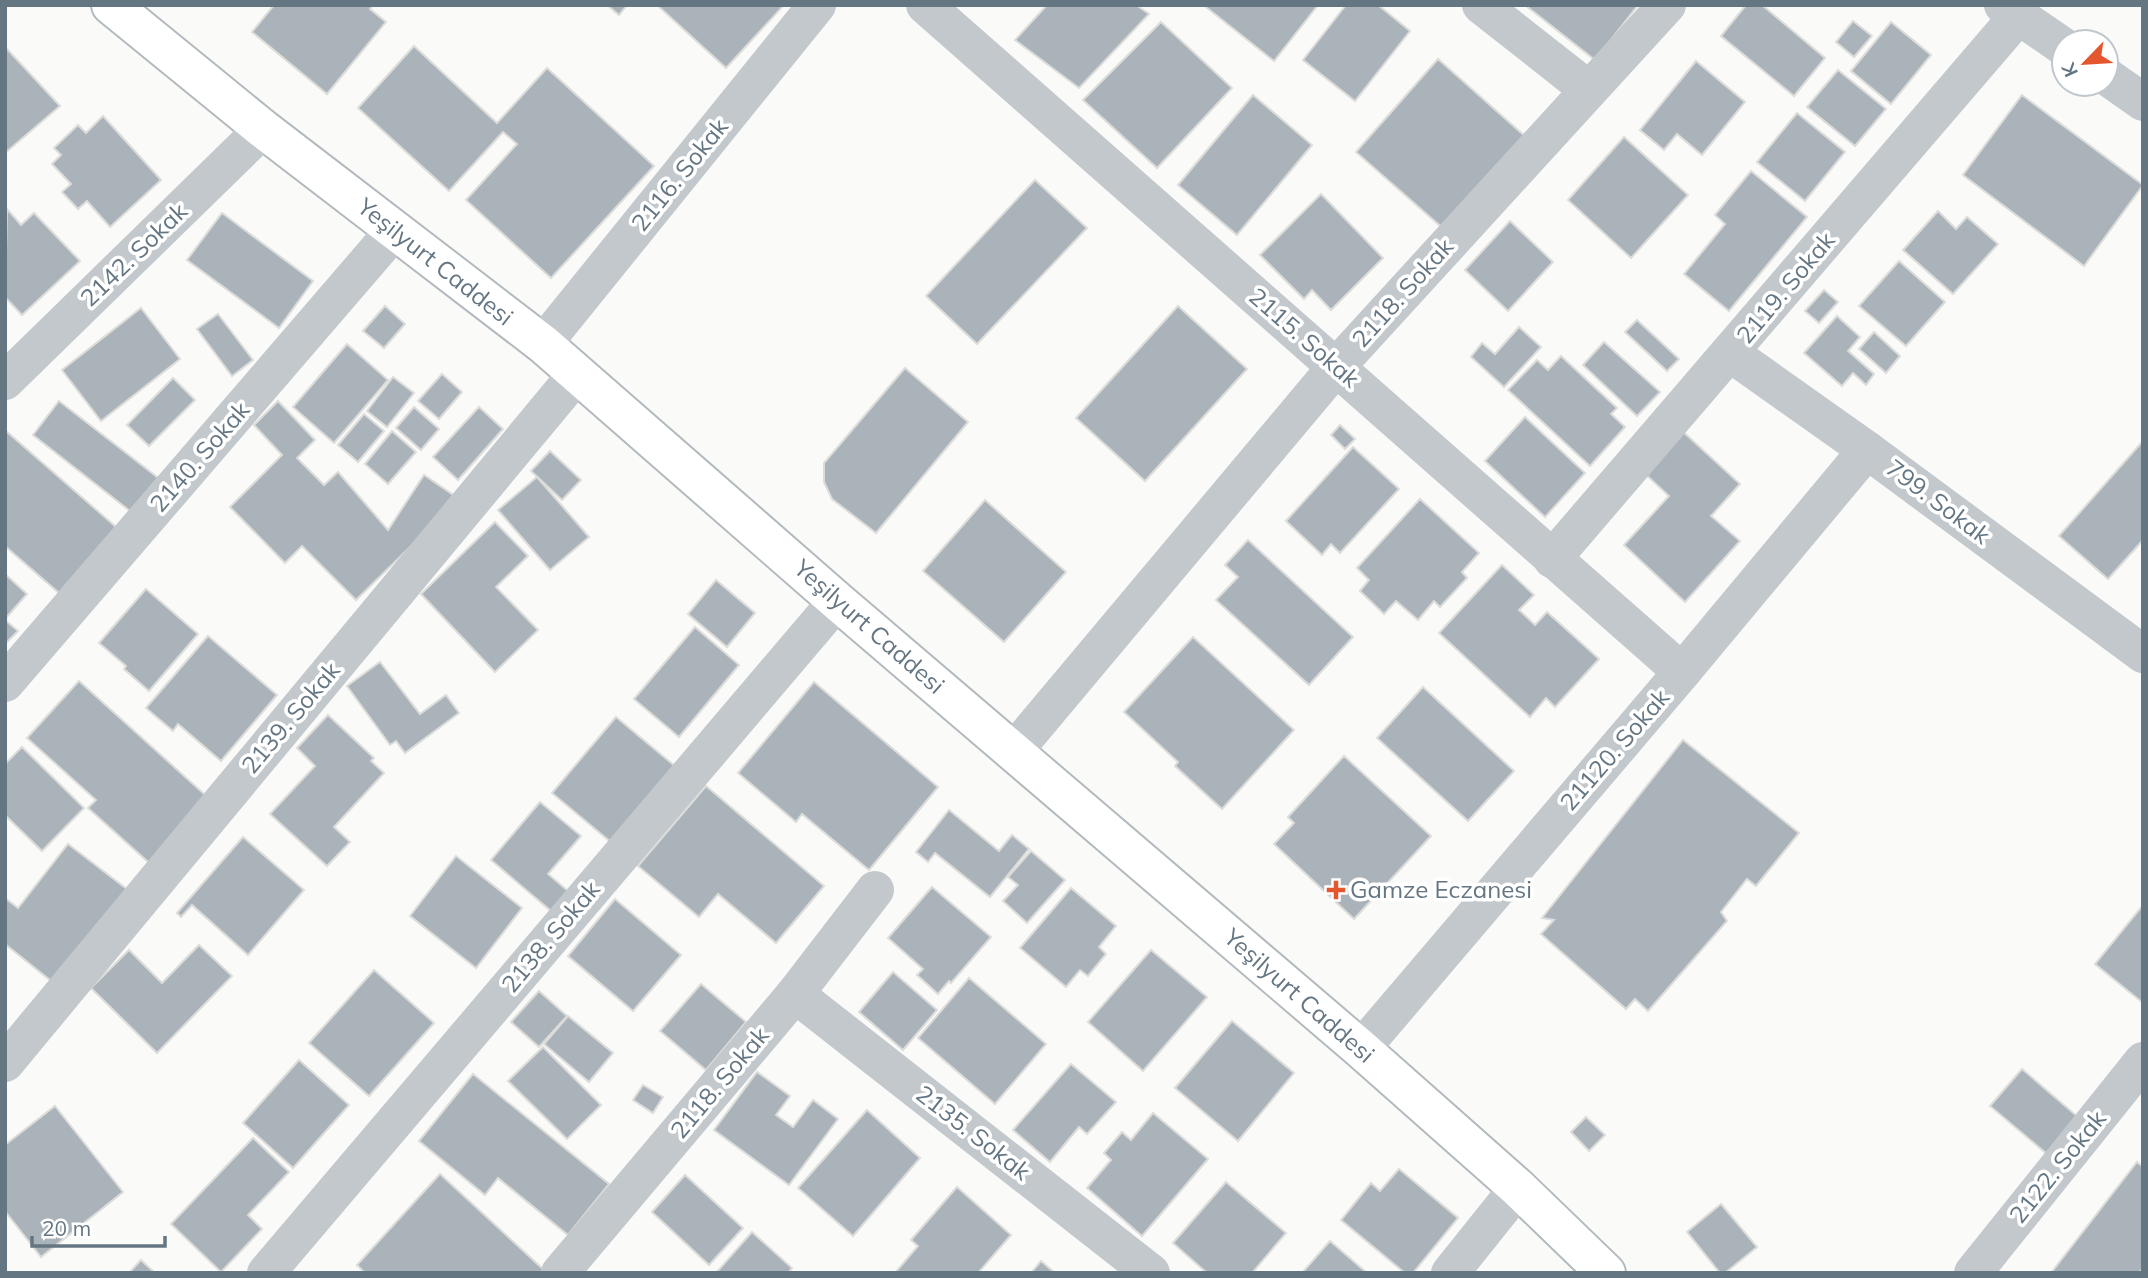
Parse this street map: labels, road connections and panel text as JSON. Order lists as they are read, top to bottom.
{
  "streets": {
    "street": [
      "2116. Sokak",
      "2142. Sokak",
      "Yeşilyurt Caddesi",
      "2119. Sokak",
      "2118. Sokak",
      "2115. Sokak",
      "2140. Sokak",
      "799. Sokak",
      "2139. Sokak",
      "21120. Sokak",
      "2138. Sokak",
      "2135. Sokak",
      "2122. Sokak"
    ]
  },
  "crossings": [
    ["2116. Sokak", "Yeşilyurt Caddesi"],
    ["2142. Sokak", "Yeşilyurt Caddesi"],
    ["Yeşilyurt Caddesi", "2118. Sokak"],
    ["Yeşilyurt Caddesi", "2140. Sokak"],
    ["Yeşilyurt Caddesi", "2139. Sokak"],
    ["Yeşilyurt Caddesi", "21120. Sokak"],
    ["Yeşilyurt Caddesi", "2138. Sokak"],
    ["2119. Sokak", "2115. Sokak"],
    ["2119. Sokak", "799. Sokak"],
    ["2118. Sokak", "2115. Sokak"],
    ["2118. Sokak", "2135. Sokak"],
    ["2115. Sokak", "21120. Sokak"],
    ["799. Sokak", "21120. Sokak"]
  ],
  "places": {
    "health": ["Gamze Eczanesi"]
  },
  "scale_bar": "20 m",
  "north": "bottom left"
}
